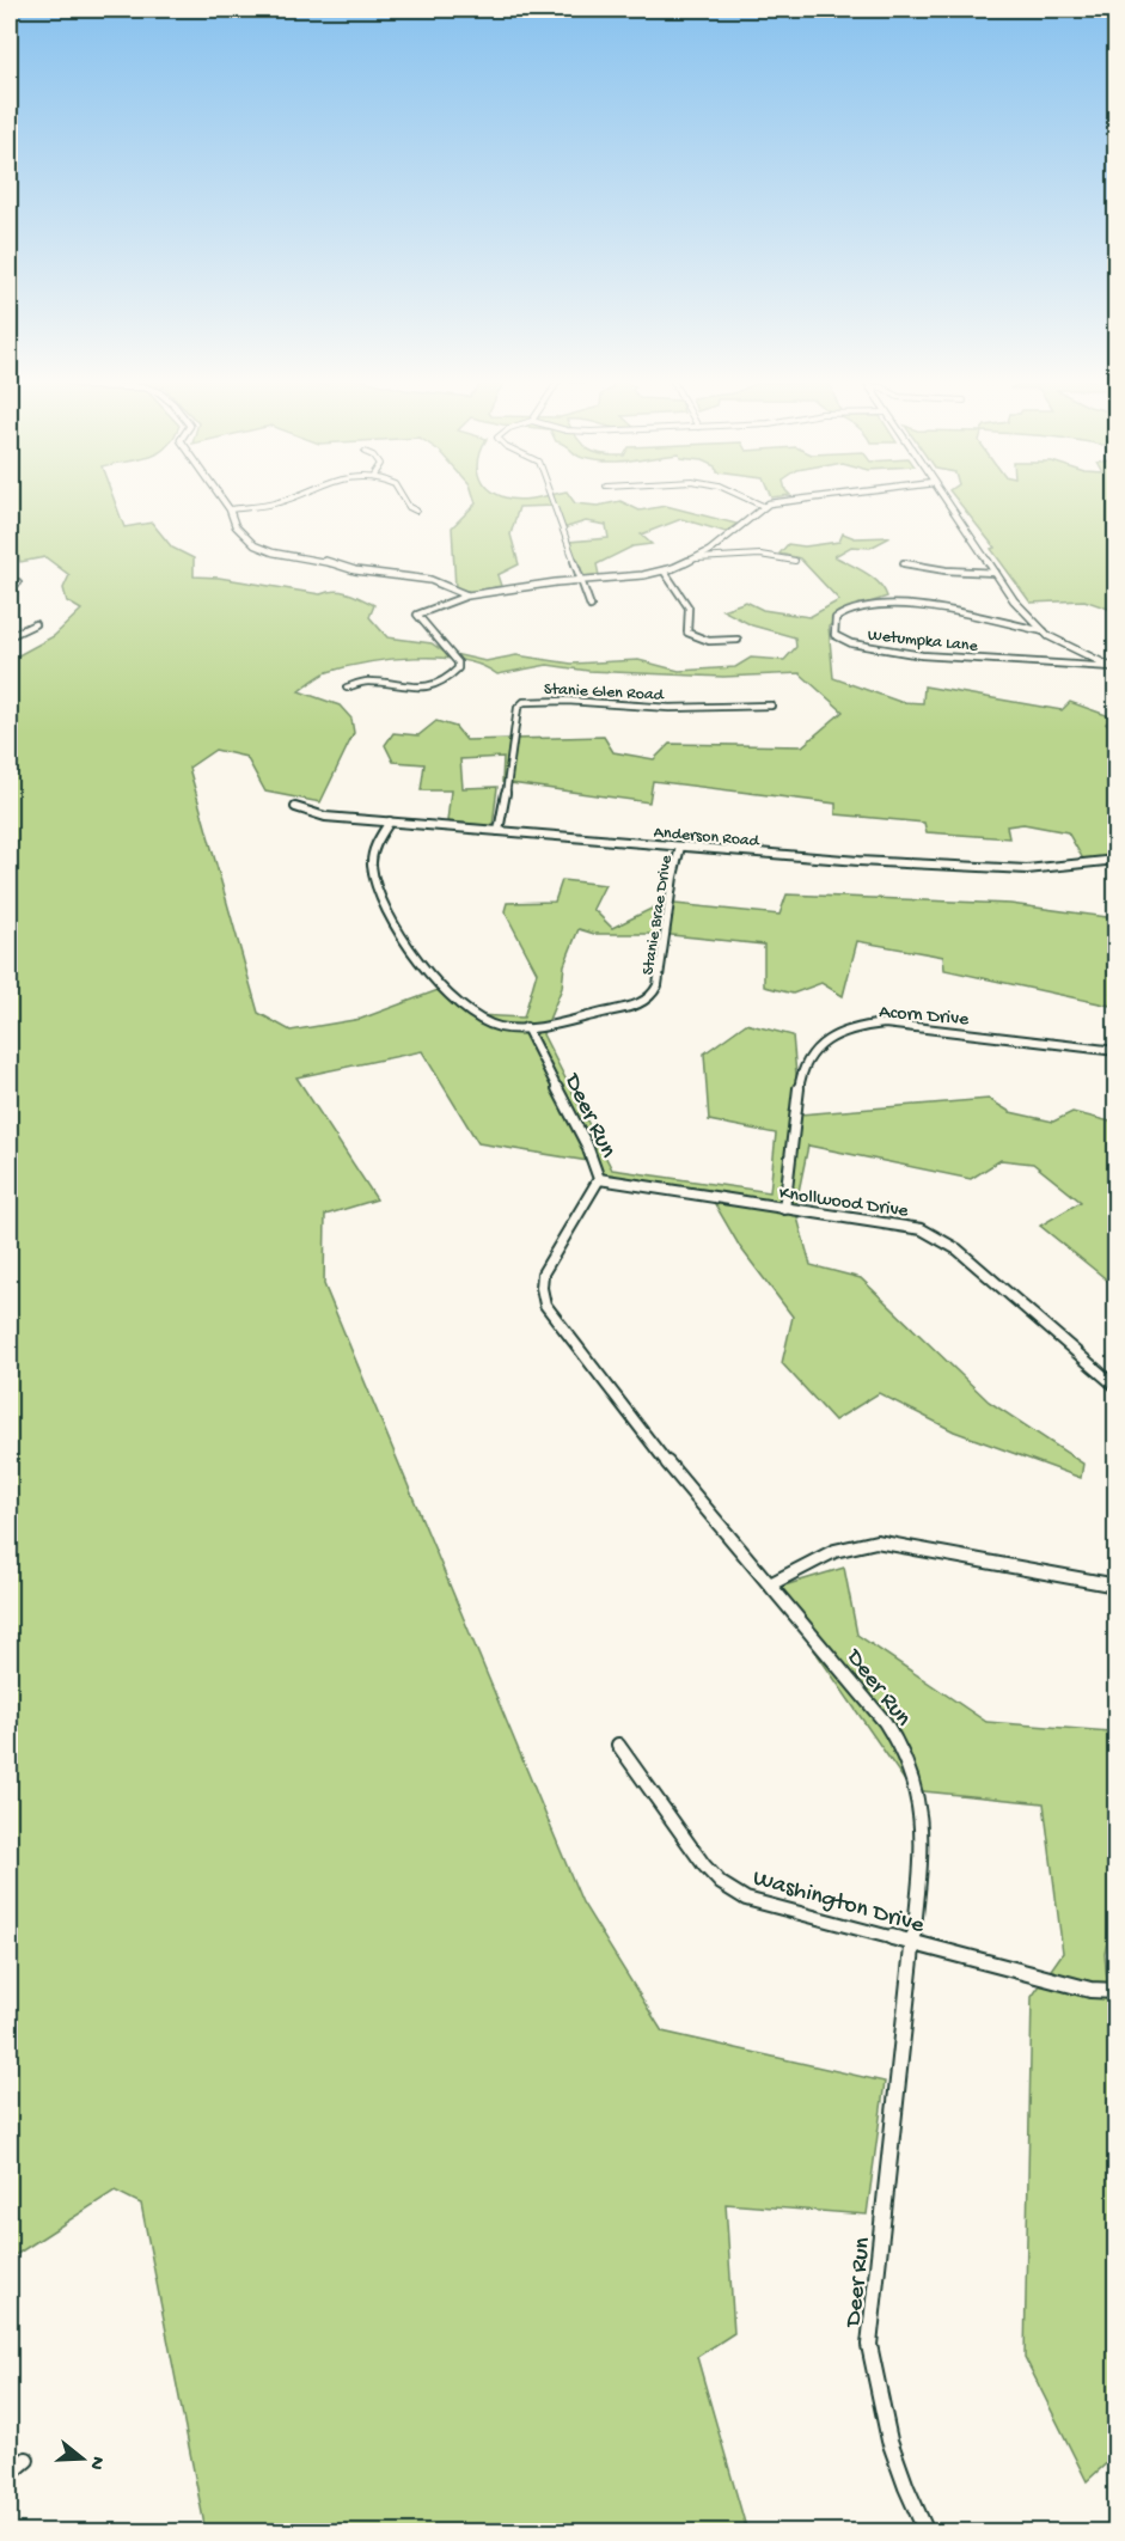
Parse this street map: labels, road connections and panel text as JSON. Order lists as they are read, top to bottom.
{
  "streets": {
    "street": [
      "Wetumpka Lane",
      "Stanie Glen Road",
      "Anderson Road",
      "Stanie Brae Drive",
      "Acorn Drive",
      "Deer Run",
      "Knollwood Drive",
      "Washington Drive"
    ]
  },
  "crossings": [
    ["Stanie Glen Road", "Anderson Road"],
    ["Anderson Road", "Stanie Brae Drive"],
    ["Stanie Brae Drive", "Deer Run"],
    ["Acorn Drive", "Knollwood Drive"],
    ["Deer Run", "Knollwood Drive"],
    ["Deer Run", "Washington Drive"]
  ],
  "north": "right"
}
